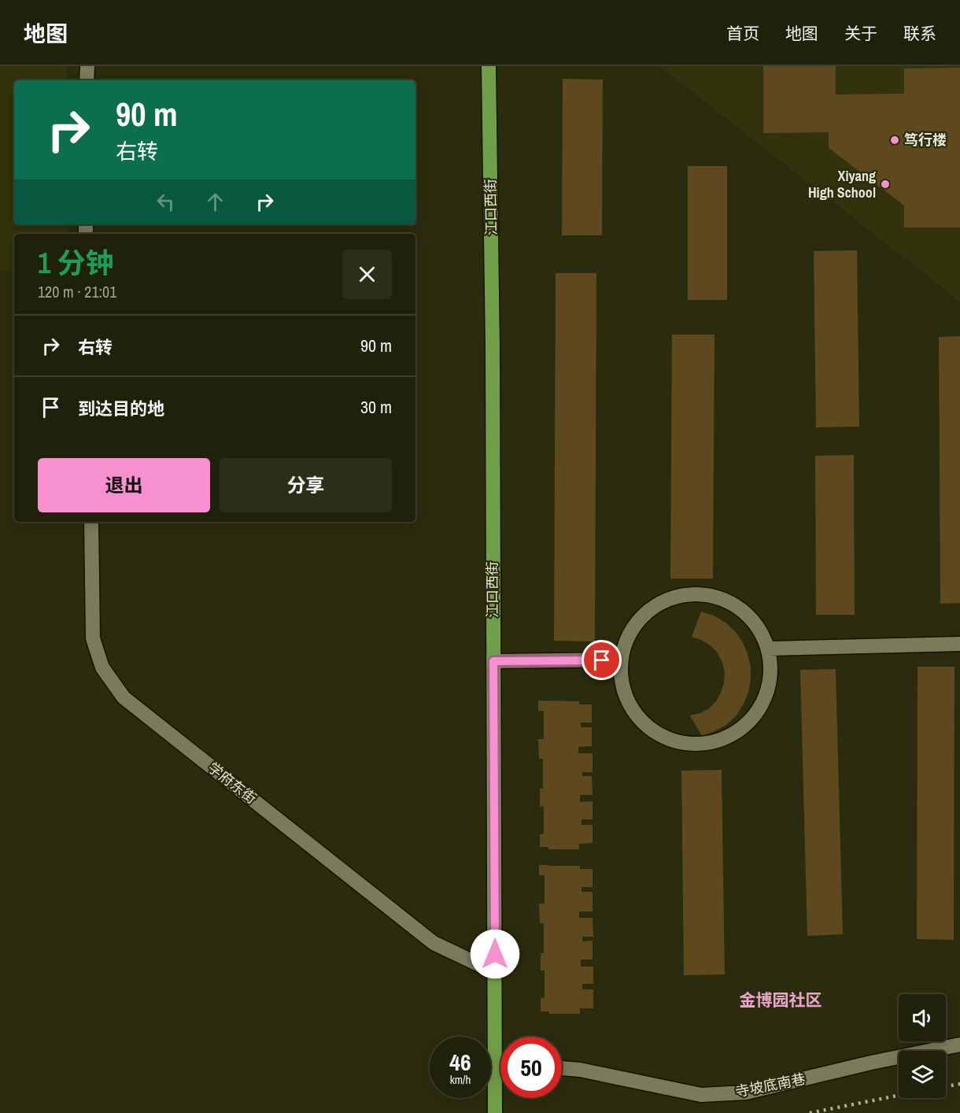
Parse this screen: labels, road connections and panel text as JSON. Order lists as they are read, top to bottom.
{
  "streets": {
    "main road": ["江口西街"],
    "street": ["学府东街", "寺坡底南巷"]
  },
  "crossings": [
    ["江口西街", "学府东街"]
  ],
  "districts": ["金博园社区"],
  "places": ["笃行楼", "Xiyang High School"],
  "page": {
    "header": "地图",
    "nav": [
      "首页",
      "地图",
      "关于",
      "联系"
    ],
    "turn": ["90 m", "右转"],
    "heading": ["1 分钟", "120 m · 21:01"],
    "list": [
      {
        "name": "右转",
        "value": "90 m"
      },
      {
        "name": "到达目的地",
        "value": "30 m"
      }
    ],
    "buttons": ["退出", "分享"],
    "speed": "46 km/h",
    "limit": "50"
  }
}
